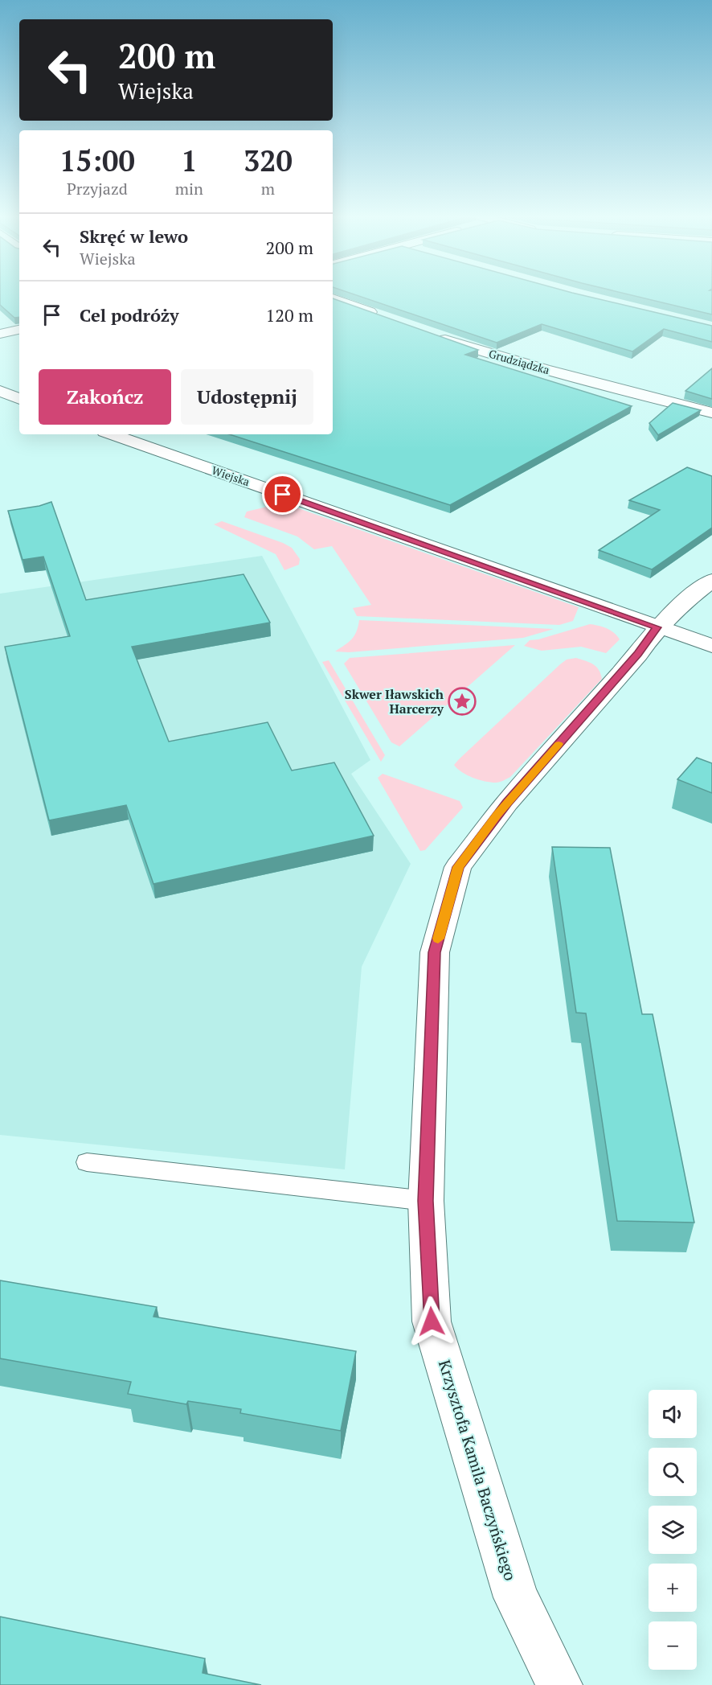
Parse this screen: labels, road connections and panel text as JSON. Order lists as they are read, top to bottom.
{
  "streets": {
    "street": ["Grudziądzka", "Wiejska", "Krzysztofa Kamila Baczyńskiego"]
  },
  "crossings": [
    ["Wiejska", "Krzysztofa Kamila Baczyńskiego"]
  ],
  "places": {
    "place": ["Skwer Iławskich Harcerzy"]
  },
  "page": {
    "turn": ["200 m", "Wiejska"],
    "eta": [
      "15:00",
      "Przyjazd",
      "1",
      "min",
      "320",
      "m"
    ],
    "list": [
      {
        "name": "Skręć w lewo",
        "note": "Wiejska",
        "value": "200 m"
      },
      {
        "name": "Cel podróży",
        "value": "120 m"
      }
    ],
    "buttons": ["Zakończ", "Udostępnij"],
    "map_buttons": ["+", "−"]
  }
}
